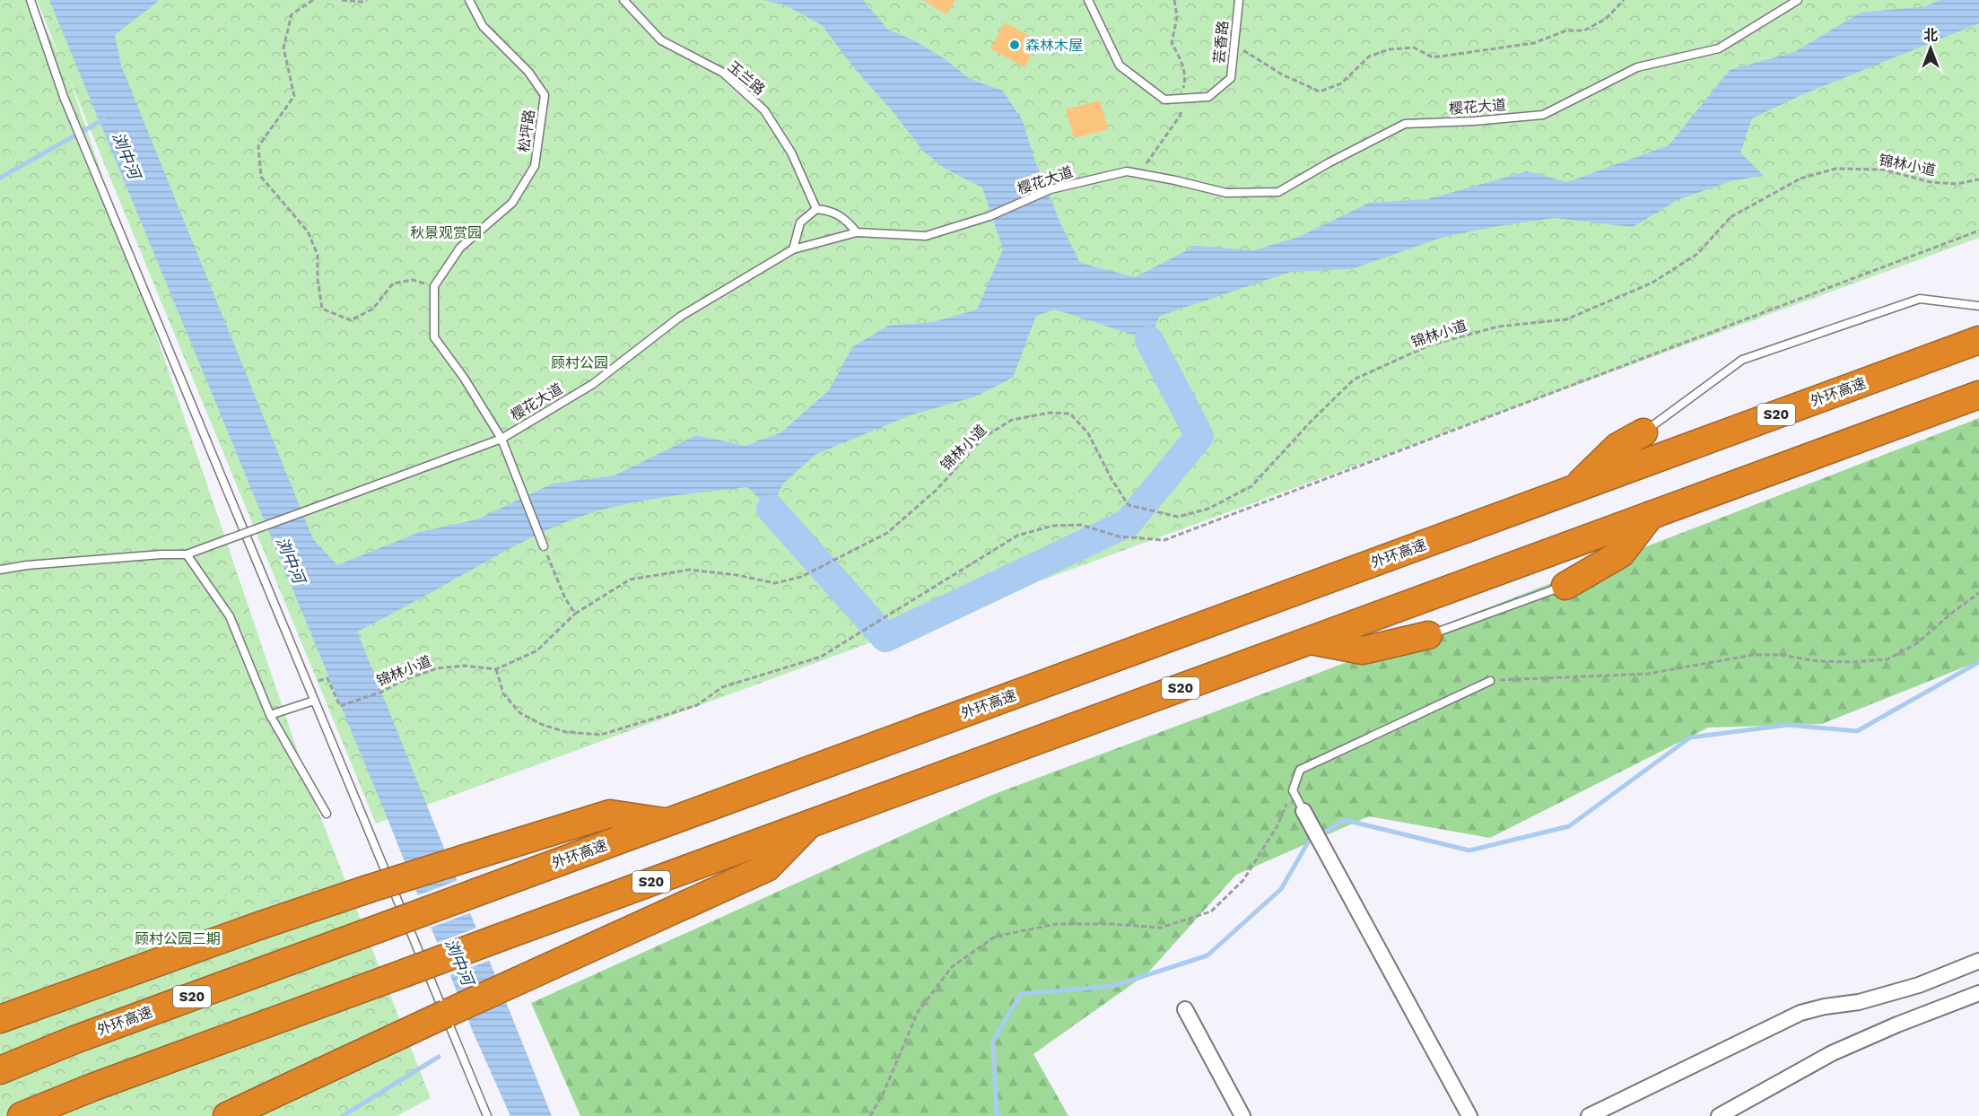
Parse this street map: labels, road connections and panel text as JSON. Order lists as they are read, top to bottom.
{
  "streets": {
    "highway": ["外环高速", "S20"],
    "lane": [
      "芸香路",
      "玉兰路",
      "樱花大道",
      "松坪路"
    ],
    "path": ["锦林小道"]
  },
  "water": ["浏中河"],
  "parks": ["秋景观赏园", "顾村公园", "顾村公园三期"],
  "places": ["森林木屋"],
  "north": "top"
}
